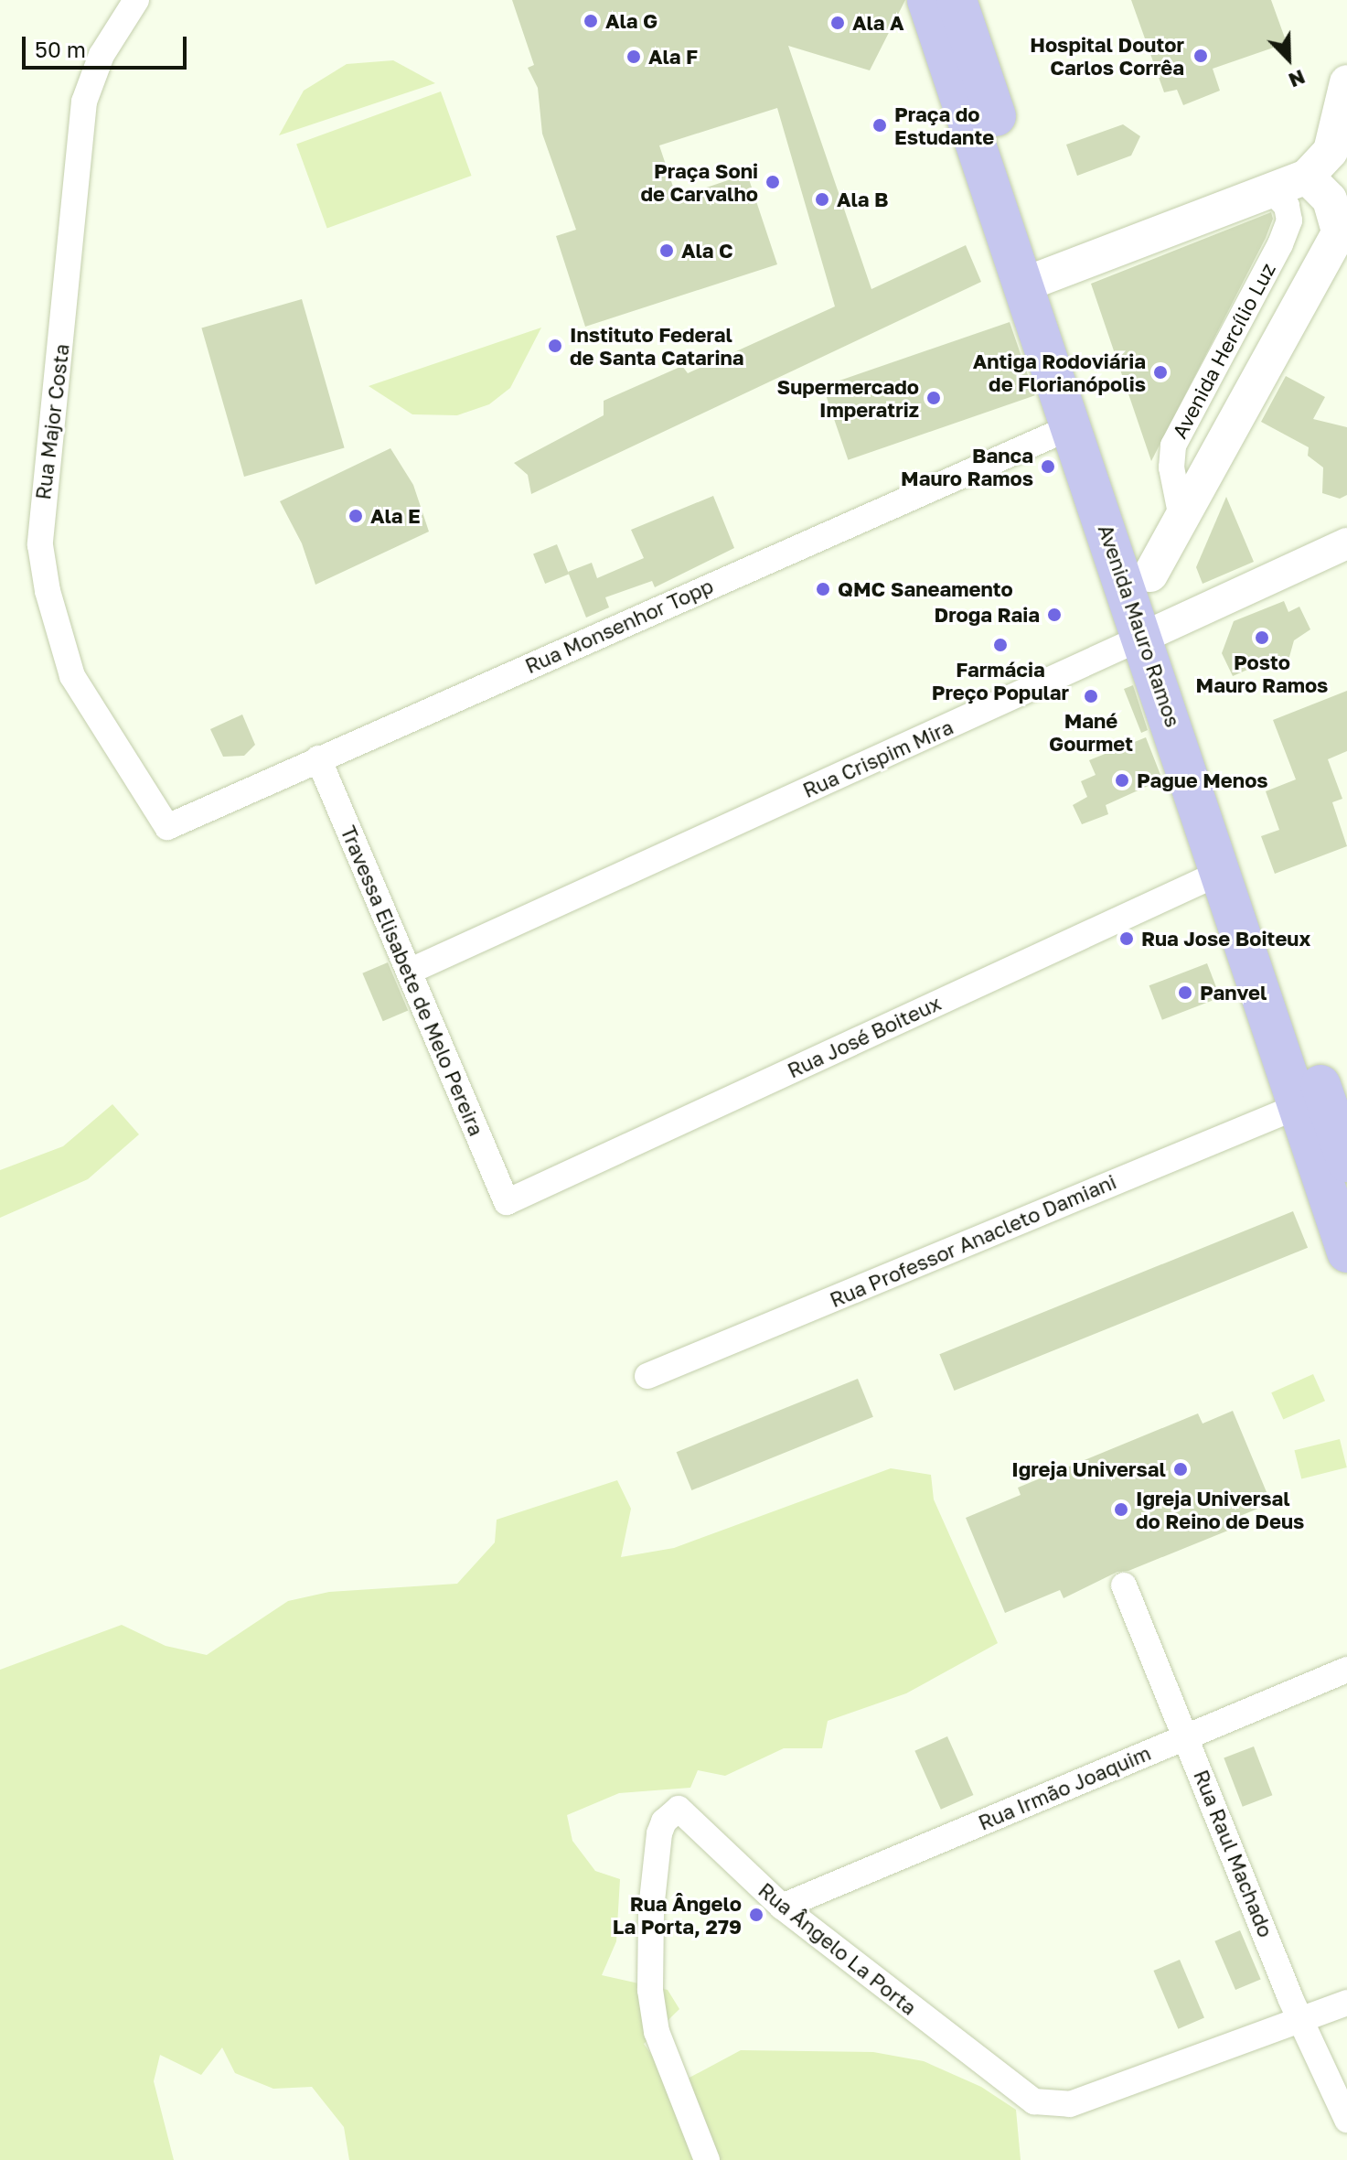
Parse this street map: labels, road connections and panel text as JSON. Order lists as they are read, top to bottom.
{
  "streets": {
    "main road": ["Avenida Mauro Ramos"],
    "street": [
      "Avenida Hercílio Luz",
      "Rua Major Costa",
      "Rua Monsenhor Topp",
      "Rua Crispim Mira",
      "Travessa Elisabete de Melo Pereira",
      "Rua José Boiteux",
      "Rua Professor Anacleto Damiani",
      "Rua Irmão Joaquim",
      "Rua Raul Machado",
      "Rua Ângelo La Porta"
    ]
  },
  "crossings": [
    ["Rua Major Costa", "Rua Monsenhor Topp"],
    ["Rua Monsenhor Topp", "Avenida Mauro Ramos"],
    ["Rua Monsenhor Topp", "Travessa Elisabete de Melo Pereira"],
    ["Avenida Mauro Ramos", "Rua Crispim Mira"],
    ["Avenida Mauro Ramos", "Rua José Boiteux"],
    ["Avenida Mauro Ramos", "Rua Professor Anacleto Damiani"],
    ["Rua Crispim Mira", "Travessa Elisabete de Melo Pereira"],
    ["Travessa Elisabete de Melo Pereira", "Rua José Boiteux"],
    ["Rua Irmão Joaquim", "Rua Raul Machado"],
    ["Rua Irmão Joaquim", "Rua Ângelo La Porta"],
    ["Rua Raul Machado", "Rua Ângelo La Porta"]
  ],
  "places": [
    "Ala G",
    "Ala A",
    "Hospital Doutor Carlos Corrêa",
    "Ala F",
    "Praça do Estudante",
    "Praça Soni de Carvalho",
    "Ala B",
    "Ala C",
    "Instituto Federal de Santa Catarina",
    "Antiga Rodoviária de Florianópolis",
    "Supermercado Imperatriz",
    "Banca Mauro Ramos",
    "Ala E",
    "QMC Saneamento",
    "Droga Raia",
    "Posto Mauro Ramos",
    "Farmácia Preço Popular",
    "Mané Gourmet",
    "Pague Menos",
    "Rua Jose Boiteux",
    "Panvel",
    "Igreja Universal",
    "Igreja Universal do Reino de Deus",
    "Rua Ângelo La Porta, 279"
  ],
  "scale_bar": "50 m",
  "north": "bottom right"
}
